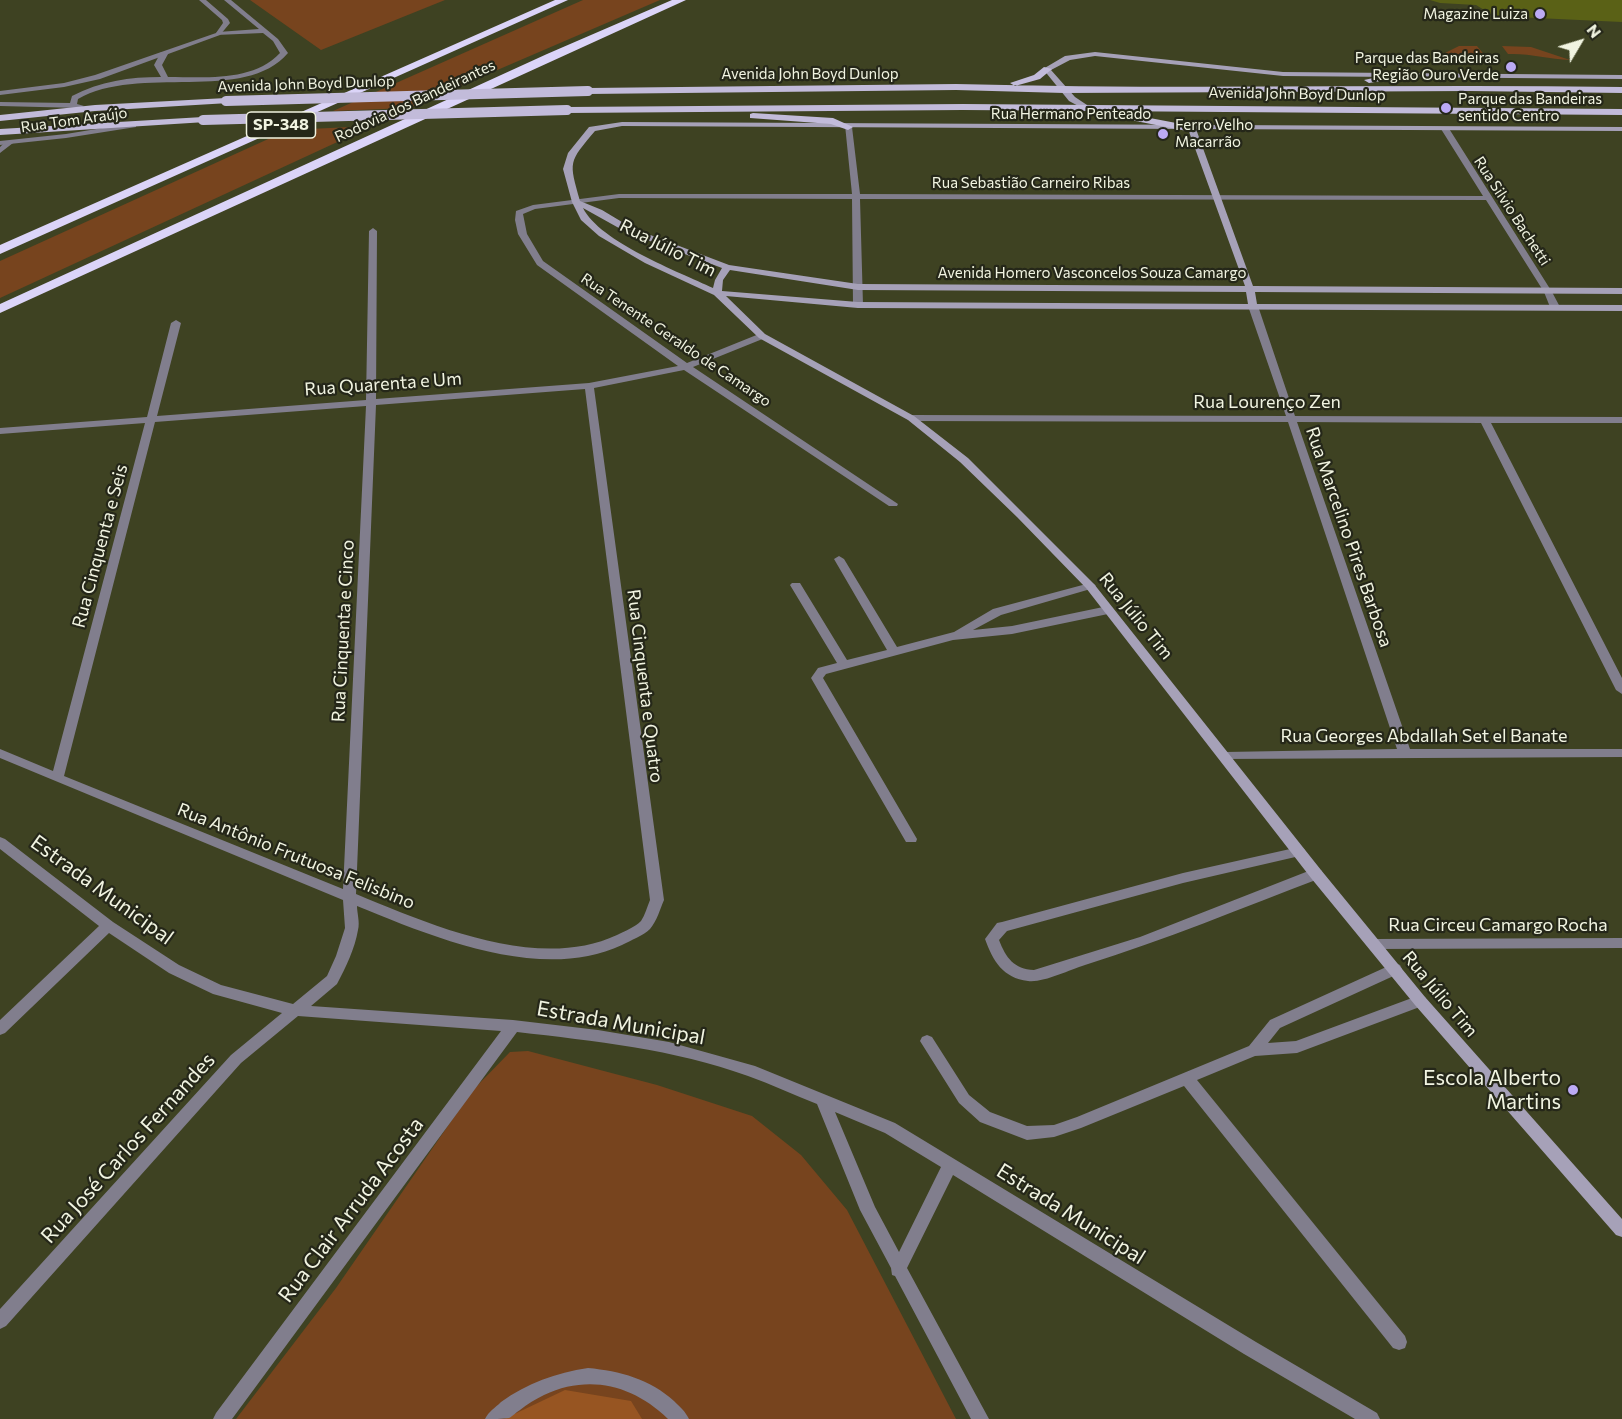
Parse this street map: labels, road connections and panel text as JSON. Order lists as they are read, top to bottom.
{
  "streets": {
    "highway": ["Rodovia dos Bandeirantes", "SP-348"],
    "main road": [
      "Avenida John Boyd Dunlop",
      "Rua Hermano Penteado",
      "Rua Júlio Tim",
      "Avenida Homero Vasconcelos Souza Camargo",
      "Rua Marcelino Pires Barbosa"
    ],
    "street": [
      "Rua Tom Araújo",
      "Rua Sebastião Carneiro Ribas",
      "Rua Silvio Bachetti",
      "Rua Tenente Geraldo de Camargo",
      "Rua Quarenta e Um",
      "Rua Lourenço Zen",
      "Rua Cinquenta e Seis",
      "Rua Cinquenta e Cinco",
      "Rua Cinquenta e Quatro",
      "Rua Georges Abdallah Set el Banate",
      "Rua Antônio Frutuosa Felisbino",
      "Estrada Municipal",
      "Rua Circeu Camargo Rocha",
      "Rua José Carlos Fernandes",
      "Rua Clair Arruda Acosta"
    ]
  },
  "crossings": [
    ["Avenida John Boyd Dunlop", "Rua Tom Araújo"],
    ["Rua Hermano Penteado", "Rua Silvio Bachetti"],
    ["Rua Hermano Penteado", "Rua Júlio Tim"],
    ["Rua Hermano Penteado", "Rua Marcelino Pires Barbosa"],
    ["Rua Sebastião Carneiro Ribas", "Rua Silvio Bachetti"],
    ["Rua Sebastião Carneiro Ribas", "Rua Júlio Tim"],
    ["Rua Sebastião Carneiro Ribas", "Avenida Homero Vasconcelos Souza Camargo"],
    ["Rua Sebastião Carneiro Ribas", "Rua Tenente Geraldo de Camargo"],
    ["Rua Sebastião Carneiro Ribas", "Rua Marcelino Pires Barbosa"],
    ["Rua Silvio Bachetti", "Avenida Homero Vasconcelos Souza Camargo"],
    ["Rua Júlio Tim", "Avenida Homero Vasconcelos Souza Camargo"],
    ["Rua Júlio Tim", "Rua Tenente Geraldo de Camargo"],
    ["Rua Júlio Tim", "Rua Quarenta e Um"],
    ["Rua Júlio Tim", "Rua Lourenço Zen"],
    ["Rua Júlio Tim", "Rua Georges Abdallah Set el Banate"],
    ["Rua Júlio Tim", "Rua Circeu Camargo Rocha"],
    ["Avenida Homero Vasconcelos Souza Camargo", "Rua Tenente Geraldo de Camargo"],
    ["Avenida Homero Vasconcelos Souza Camargo", "Rua Marcelino Pires Barbosa"],
    ["Rua Tenente Geraldo de Camargo", "Rua Quarenta e Um"],
    ["Rua Quarenta e Um", "Rua Cinquenta e Seis"],
    ["Rua Quarenta e Um", "Rua Cinquenta e Cinco"],
    ["Rua Quarenta e Um", "Rua Cinquenta e Quatro"],
    ["Rua Lourenço Zen", "Rua Marcelino Pires Barbosa"],
    ["Rua Marcelino Pires Barbosa", "Rua Georges Abdallah Set el Banate"],
    ["Rua Cinquenta e Seis", "Rua Antônio Frutuosa Felisbino"],
    ["Rua Cinquenta e Cinco", "Rua Antônio Frutuosa Felisbino"],
    ["Rua Cinquenta e Cinco", "Estrada Municipal"],
    ["Rua Cinquenta e Cinco", "Rua José Carlos Fernandes"],
    ["Rua Cinquenta e Quatro", "Rua Antônio Frutuosa Felisbino"],
    ["Estrada Municipal", "Rua José Carlos Fernandes"],
    ["Estrada Municipal", "Rua Clair Arruda Acosta"]
  ],
  "places": [
    "Magazine Luiza",
    "Parque das Bandeiras Região Ouro Verde",
    "Parque das Bandeiras sentido Centro",
    "Ferro Velho Macarrão",
    "Escola Alberto Martins"
  ],
  "north": "top right"
}
